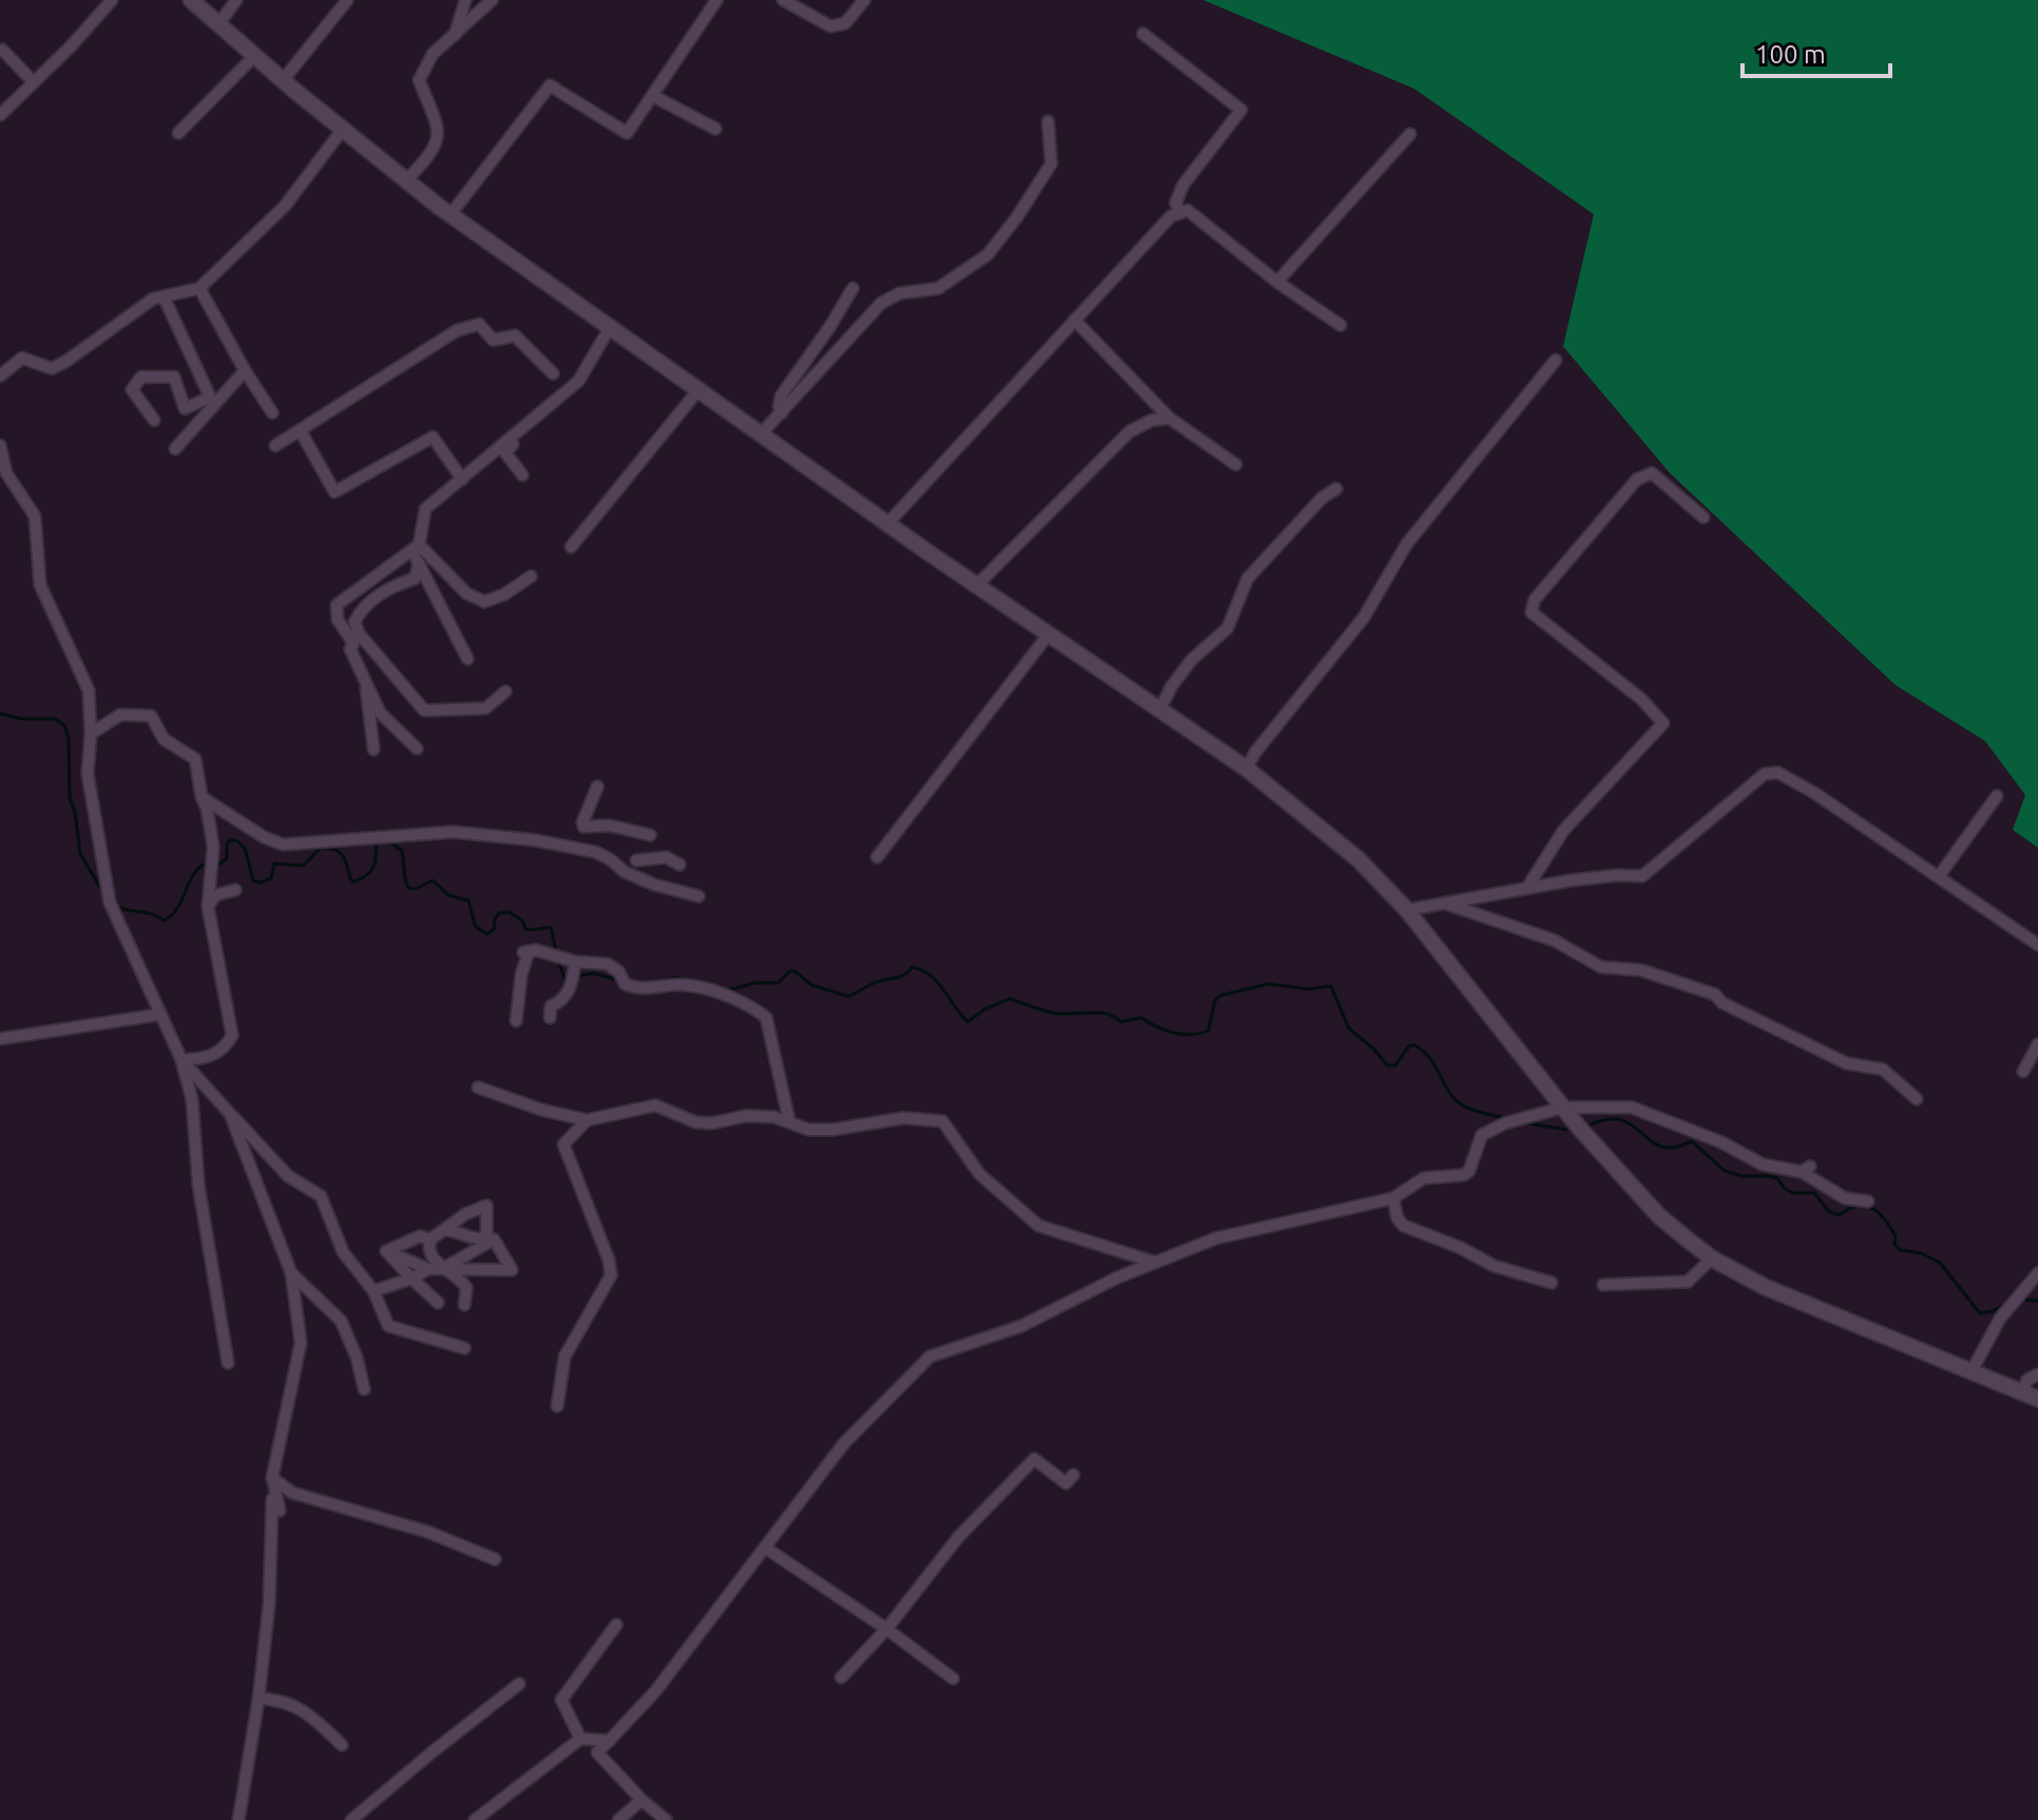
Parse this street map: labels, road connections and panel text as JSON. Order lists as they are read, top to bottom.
{
  "scale_bar": "100 m"
}
